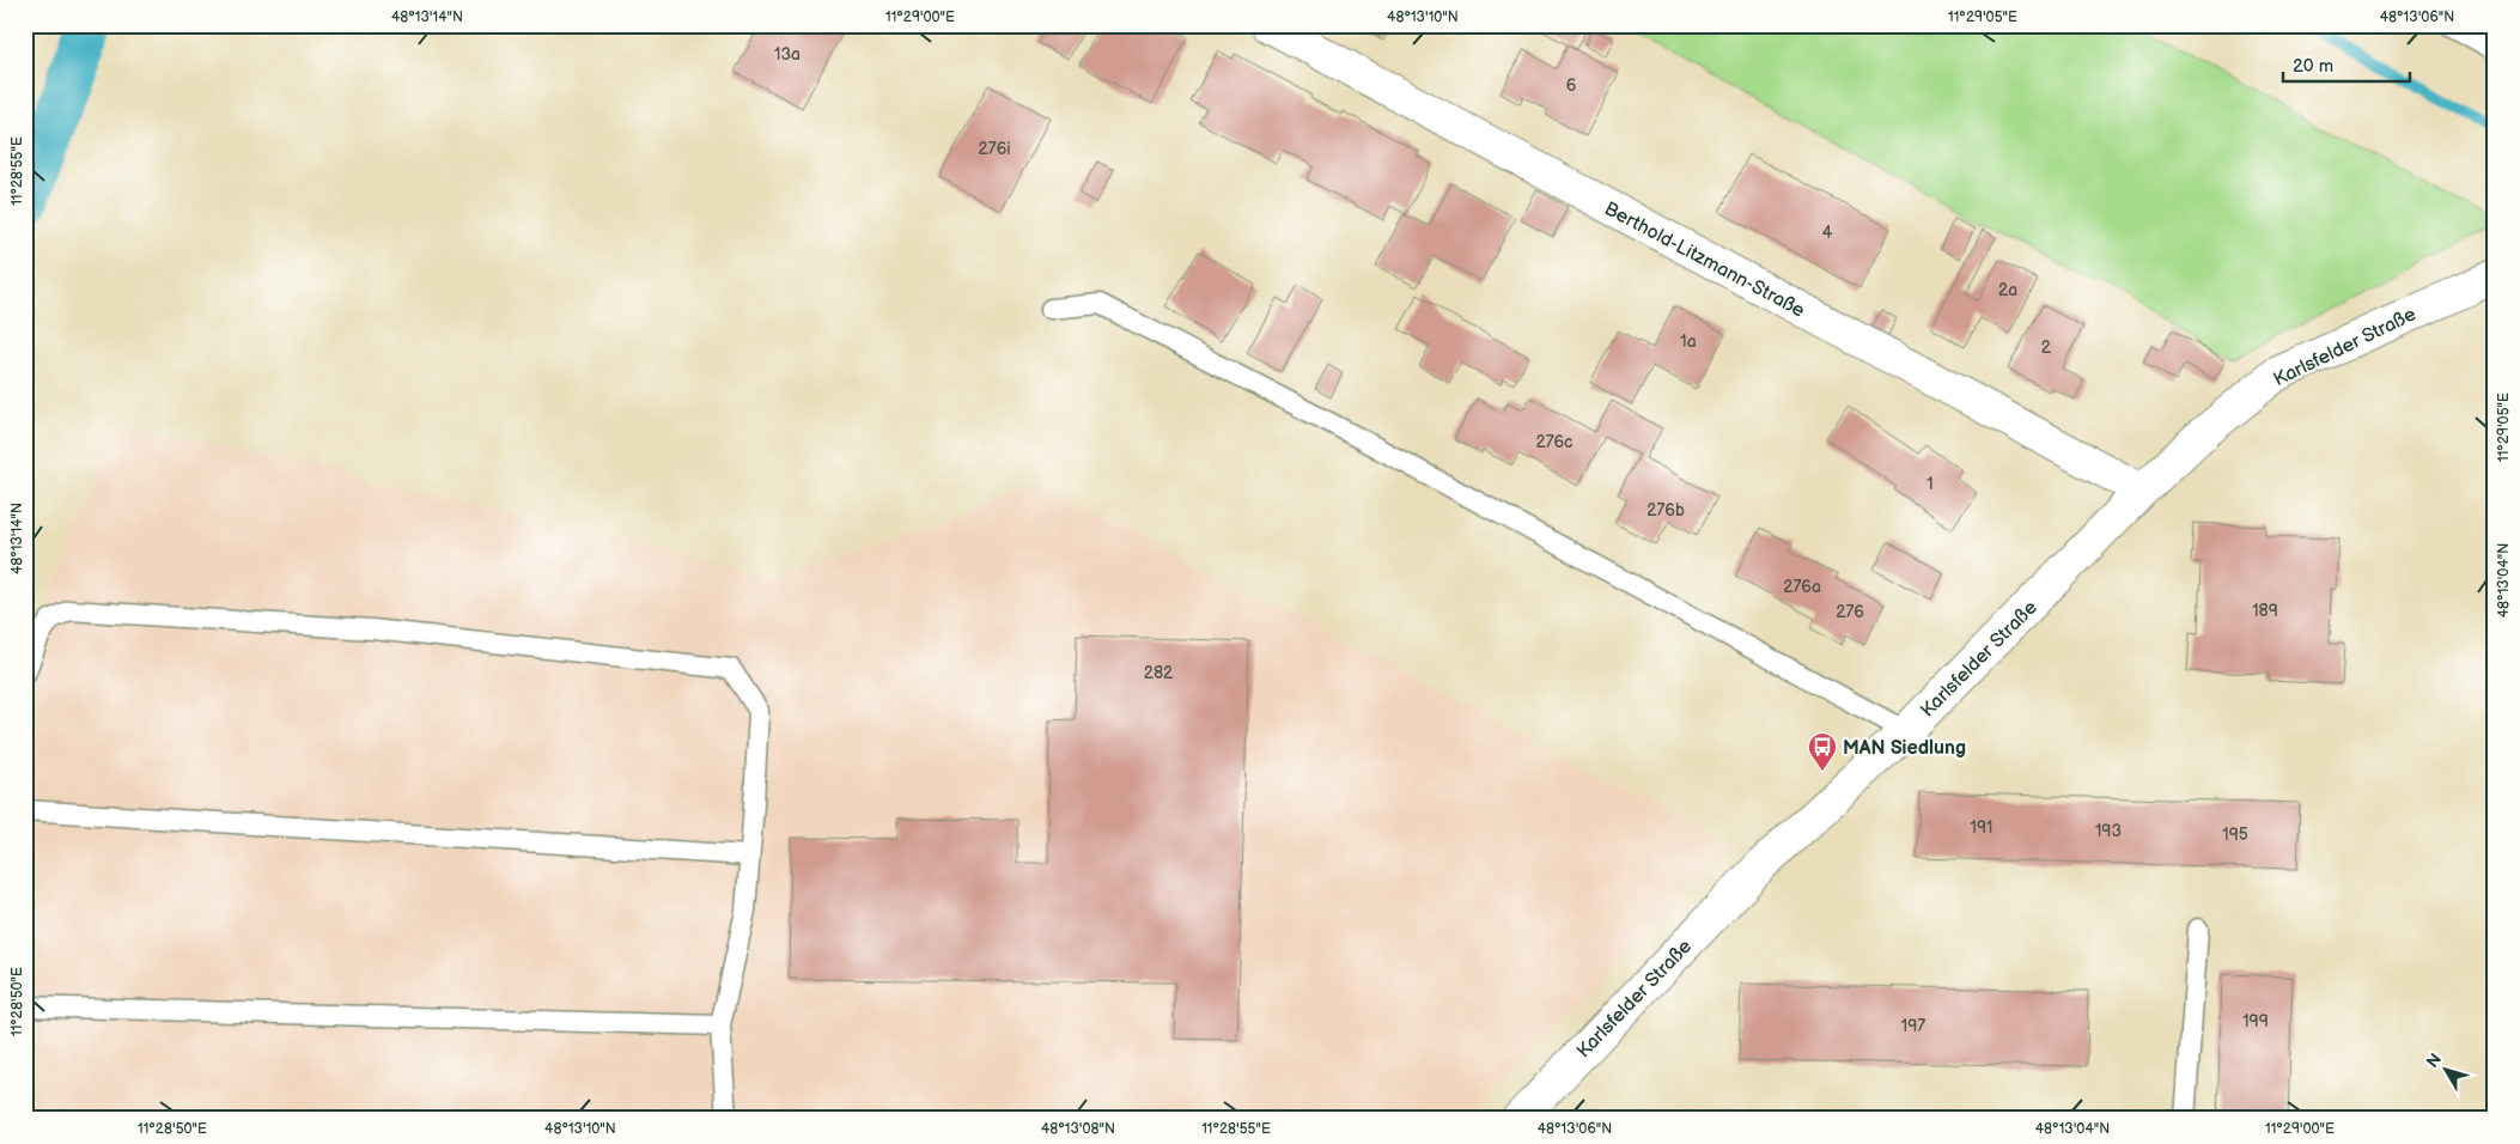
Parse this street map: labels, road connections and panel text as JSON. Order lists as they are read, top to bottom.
{
  "streets": {
    "street": ["Berthold-Litzmann-Straße", "Karlsfelder Straße"]
  },
  "crossings": [
    ["Berthold-Litzmann-Straße", "Karlsfelder Straße"]
  ],
  "places": {
    "bus stop": ["MAN Siedlung"]
  },
  "house_numbers": [
    "13a",
    "6",
    "276i",
    "4",
    "2a",
    "1a",
    "2",
    "276c",
    "1",
    "276b",
    "276a",
    "189",
    "276",
    "282",
    "191",
    "193",
    "195",
    "199",
    "197"
  ],
  "scale_bar": "20 m",
  "north": "top left",
  "coordinates": [
    "48°13'14\"N",
    "11°29'00\"E",
    "48°13'10\"N",
    "11°29'05\"E",
    "48°13'06\"N",
    "11°28'55\"E",
    "48°13'04\"N",
    "11°28'50\"E",
    "48°13'08\"N"
  ]
}
